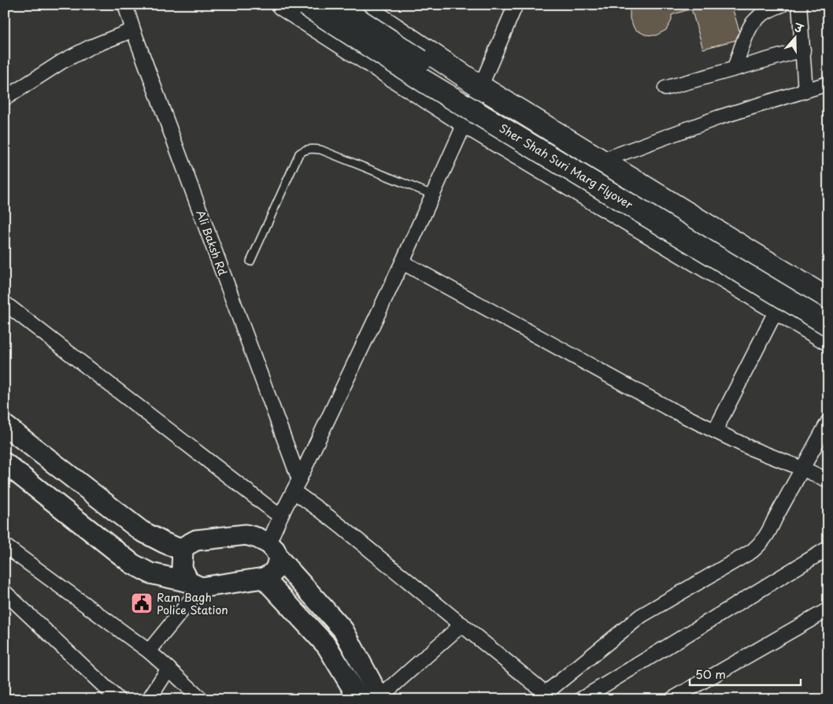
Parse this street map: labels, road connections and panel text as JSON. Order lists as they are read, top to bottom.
{
  "streets": {
    "highway": ["Sher Shah Suri Marg Flyover"],
    "street": ["Ali Baksh Rd"]
  },
  "places": {
    "public building": ["Ram Bagh Police Station"]
  },
  "scale_bar": "50 m",
  "north": "top"
}
